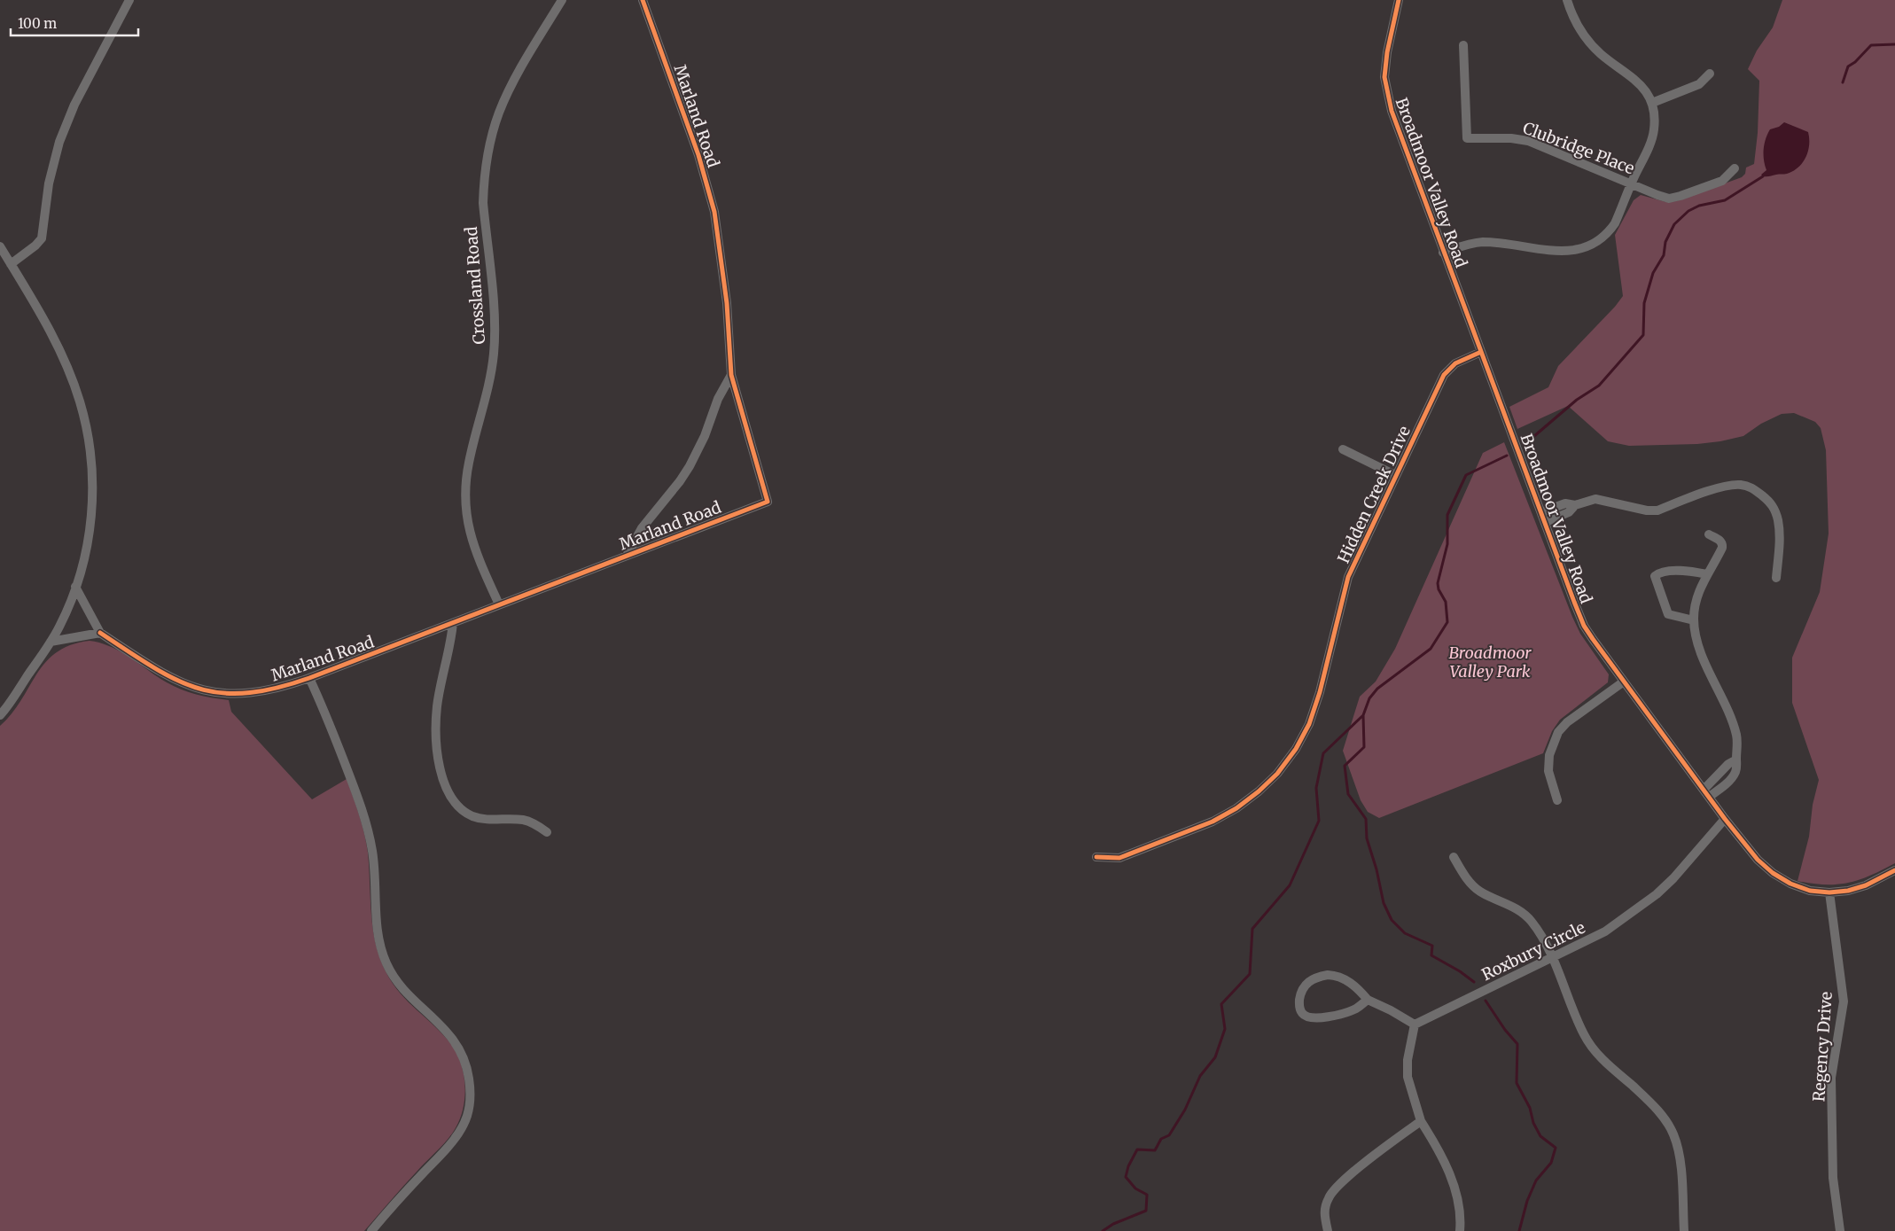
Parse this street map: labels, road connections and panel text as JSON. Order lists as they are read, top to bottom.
{
  "streets": {
    "street": [
      "Marland Road",
      "Clubridge Place",
      "Broadmoor Valley Road",
      "Crossland Road",
      "Hidden Creek Drive",
      "Roxbury Circle",
      "Regency Drive"
    ]
  },
  "crossings": [
    ["Marland Road", "Crossland Road"],
    ["Broadmoor Valley Road", "Hidden Creek Drive"],
    ["Broadmoor Valley Road", "Roxbury Circle"],
    ["Broadmoor Valley Road", "Regency Drive"]
  ],
  "parks": ["Broadmoor Valley Park"],
  "scale_bar": "100 m"
}
